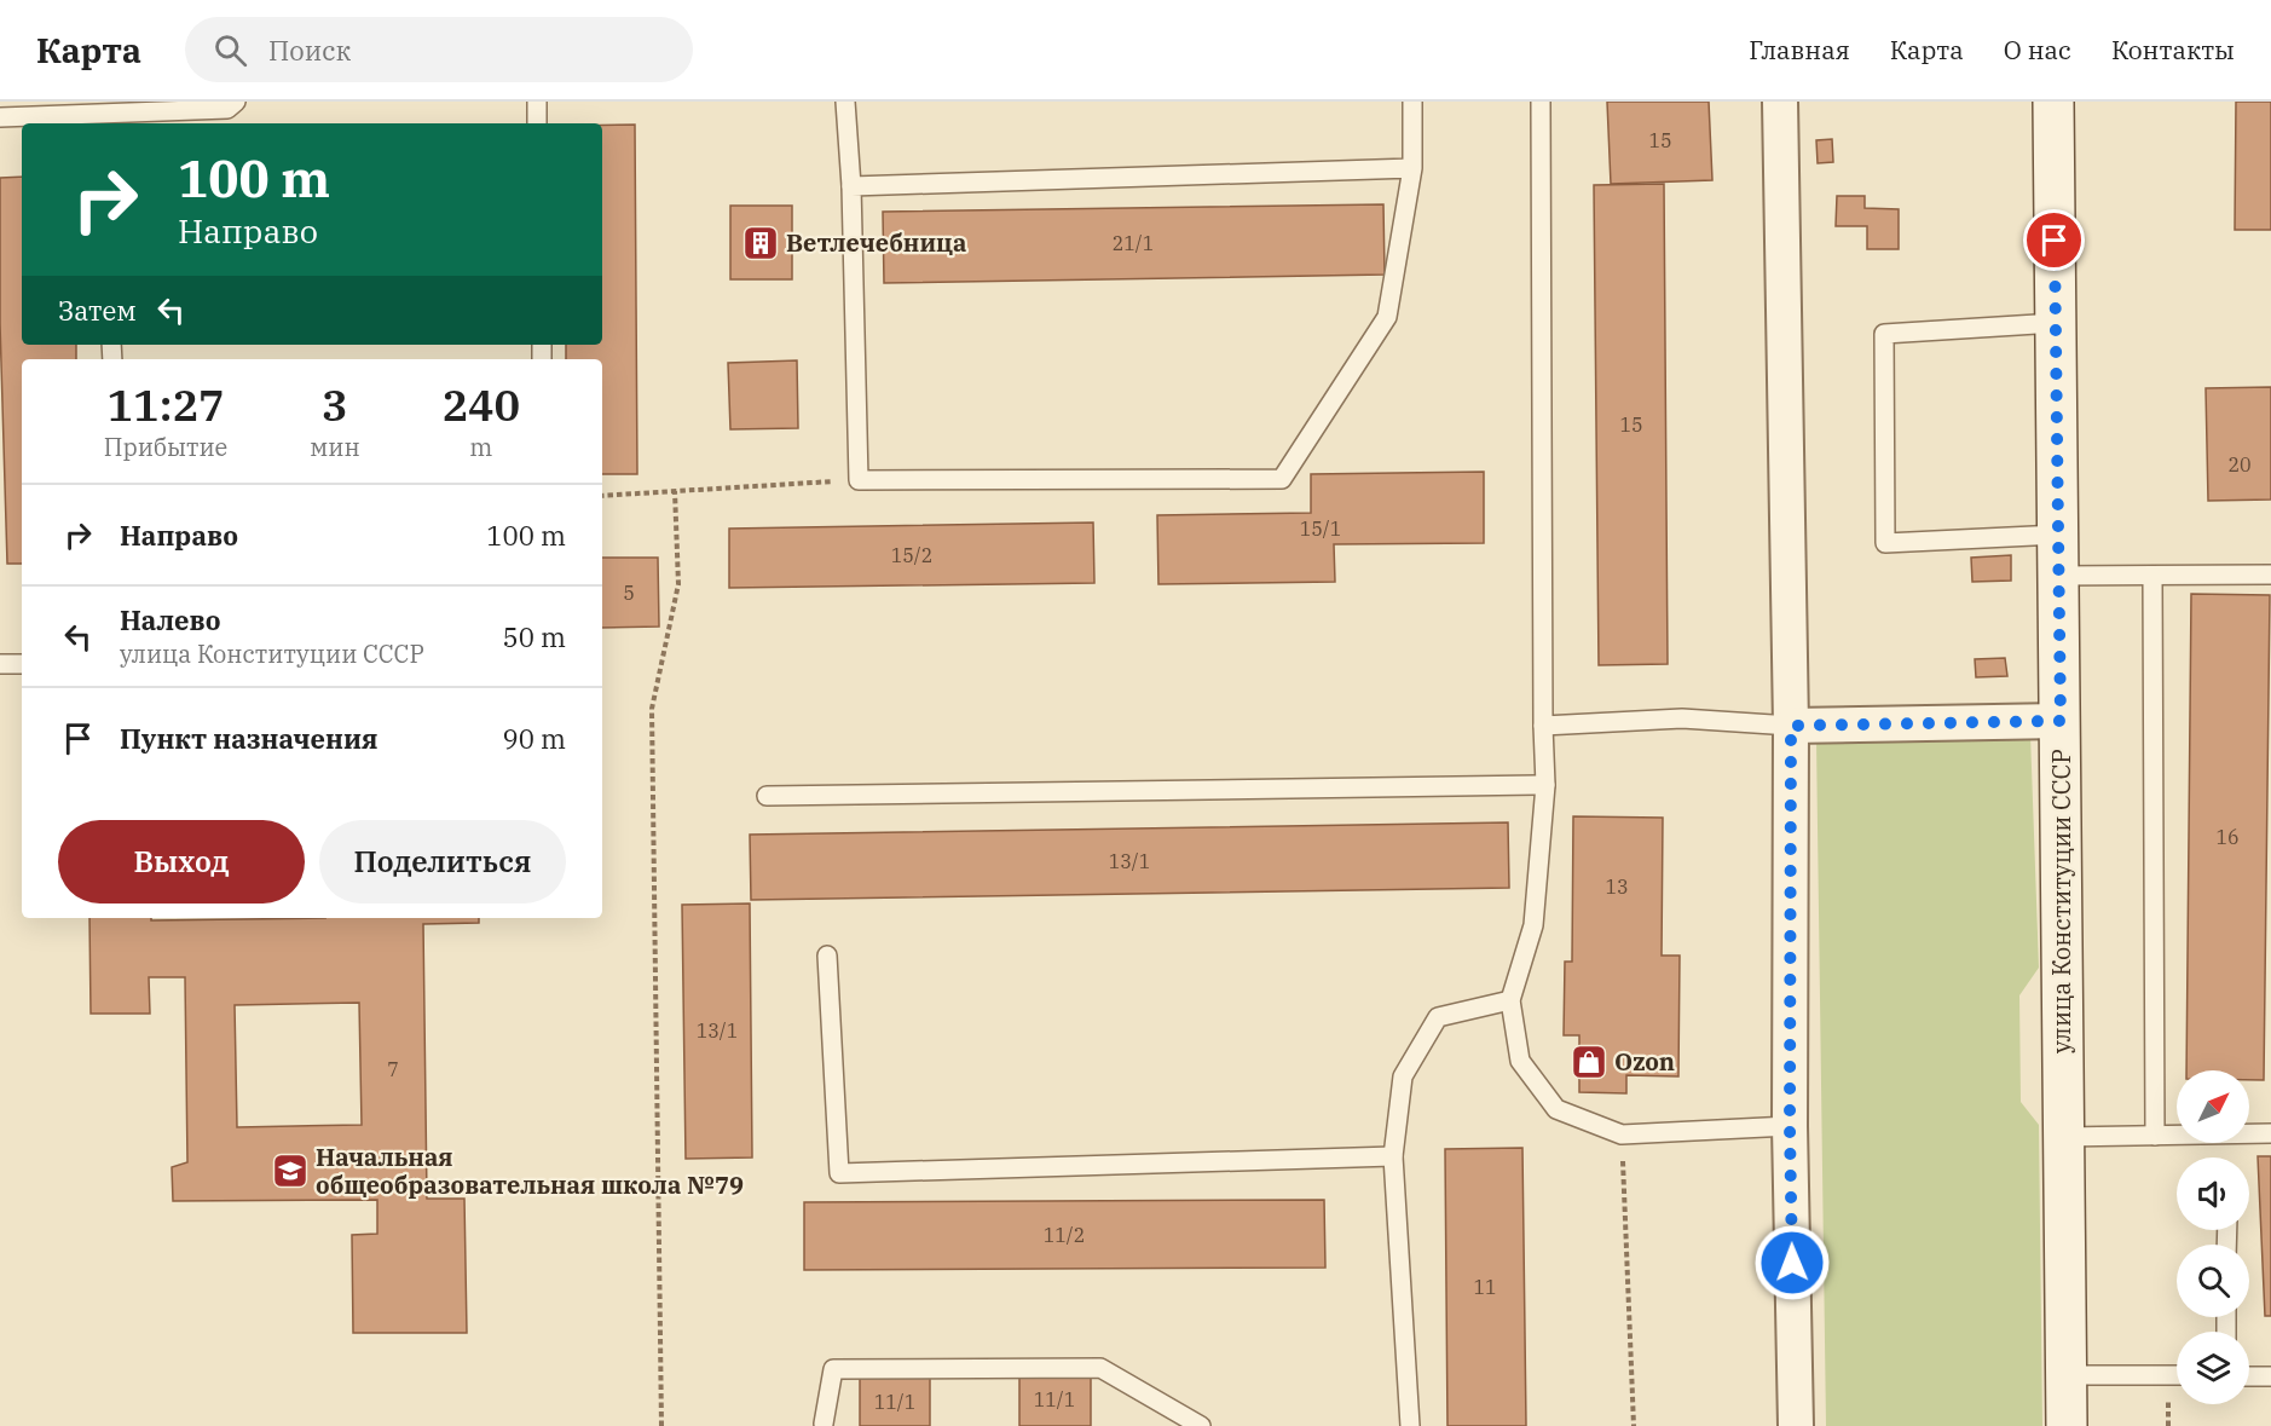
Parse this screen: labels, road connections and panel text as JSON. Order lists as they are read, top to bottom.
{
  "streets": {
    "street": ["улица Конституции СССР"]
  },
  "places": {
    "building": ["Ветлечебница"],
    "shop": ["Ozon"],
    "school or university": ["Начальная общеобразовательная школа №79"]
  },
  "house_numbers": [
    "15",
    "21/1",
    "15",
    "20",
    "15/1",
    "15/2",
    "5",
    "16",
    "13/1",
    "13",
    "13/1",
    "7",
    "11/2",
    "11",
    "11/1",
    "11/1"
  ],
  "north": "top right",
  "page": {
    "header": "Карта",
    "search": "Поиск",
    "nav": [
      "Главная",
      "Карта",
      "О нас",
      "Контакты"
    ],
    "turn": ["100 m", "Направо"],
    "then": "Затем",
    "eta": [
      "11:27",
      "Прибытие",
      "3",
      "мин",
      "240",
      "m"
    ],
    "list": [
      {
        "name": "Направо",
        "value": "100 m"
      },
      {
        "name": "Налево",
        "note": "улица Конституции СССР",
        "value": "50 m"
      },
      {
        "name": "Пункт назначения",
        "value": "90 m"
      }
    ],
    "buttons": ["Выход", "Поделиться"]
  }
}
